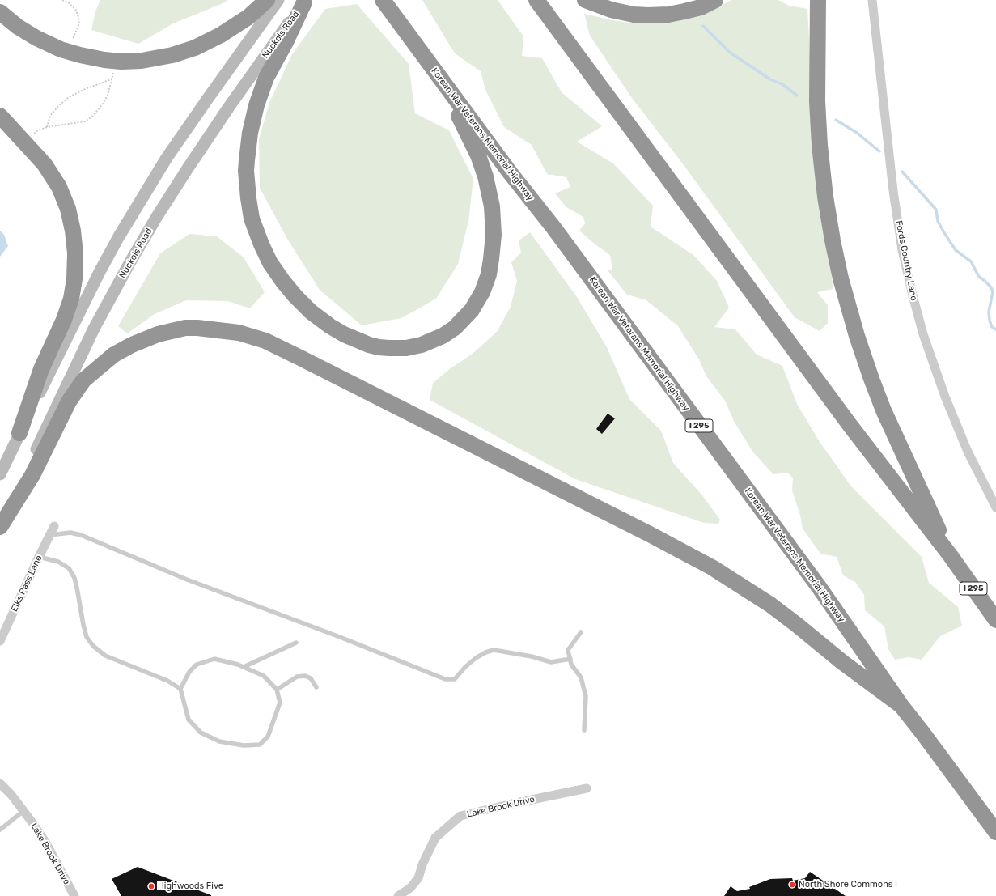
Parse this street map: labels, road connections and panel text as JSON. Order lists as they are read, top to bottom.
{
  "streets": {
    "highway": ["Korean War Veterans Memorial Highway", "I 295"],
    "main road": ["Nuckols Road"],
    "street": ["Fords Country Lane", "Elks Pass Lane", "Lake Brook Drive"]
  },
  "places": ["North Shore Commons I", "Highwoods Five"]
}
